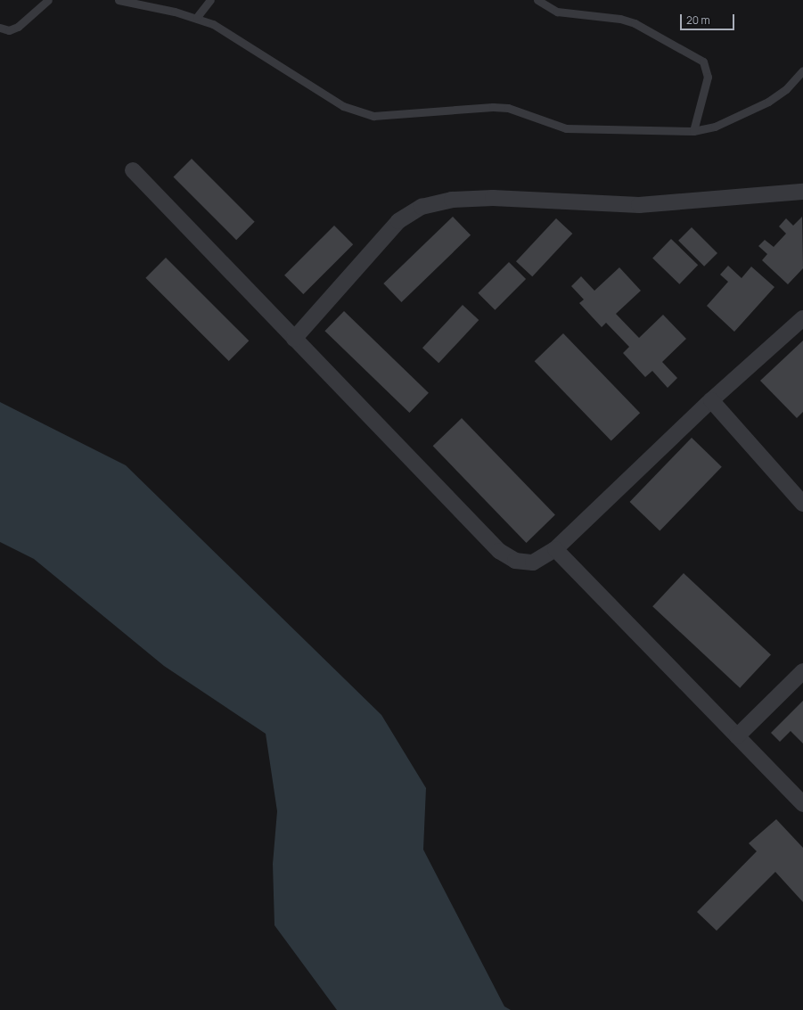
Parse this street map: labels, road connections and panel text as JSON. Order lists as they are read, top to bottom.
{
  "scale_bar": "20 m"
}
